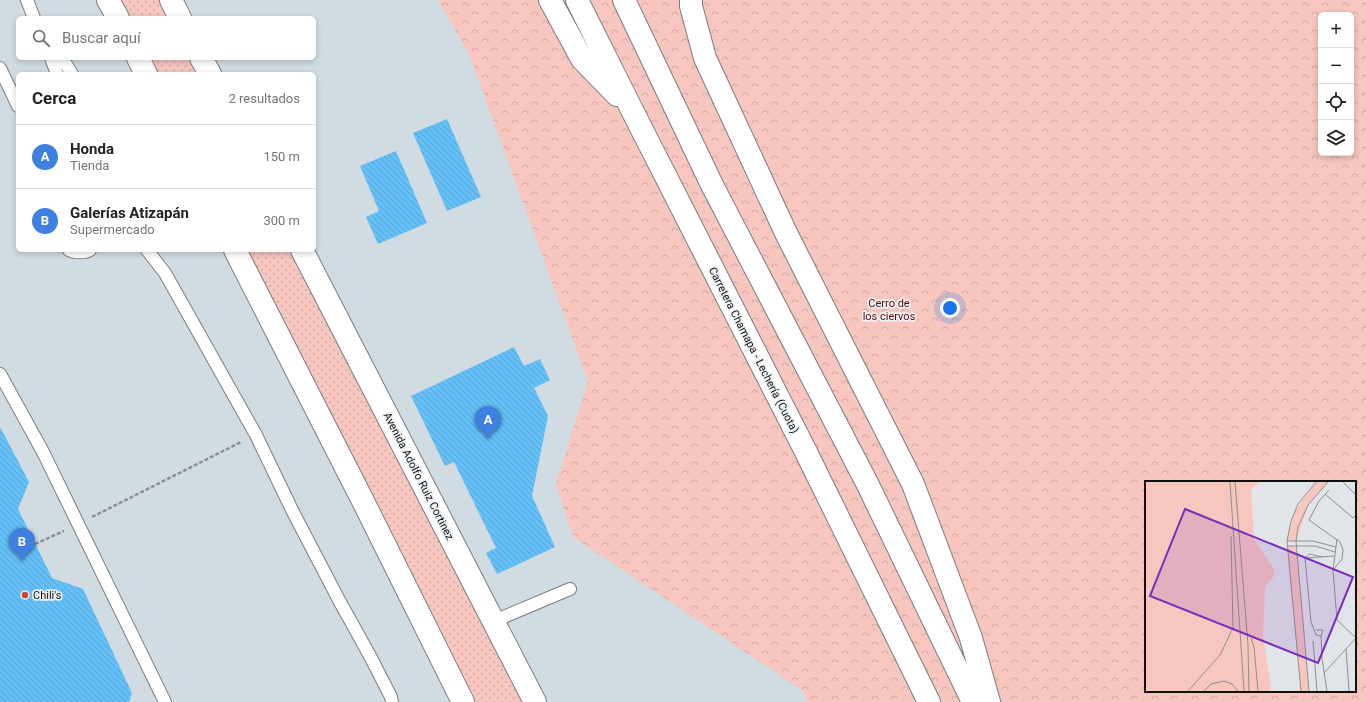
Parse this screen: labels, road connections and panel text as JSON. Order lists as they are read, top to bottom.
{
  "streets": {
    "main road": ["Carretera Chamapa - Lechería (Cuota)", "Avenida Adolfo Ruiz Cortinez"]
  },
  "parks": ["Cerro de los ciervos"],
  "places": ["Chili's"],
  "page": {
    "map_buttons": ["+", "−"],
    "search": "Buscar aquí",
    "heading": ["Cerca", "2 resultados"],
    "list": [
      {
        "mark": "A",
        "name": "Honda",
        "note": "Tienda",
        "value": "150 m"
      },
      {
        "mark": "B",
        "name": "Galerías Atizapán",
        "note": "Supermercado",
        "value": "300 m"
      }
    ],
    "pins": ["A", "B"]
  }
}
